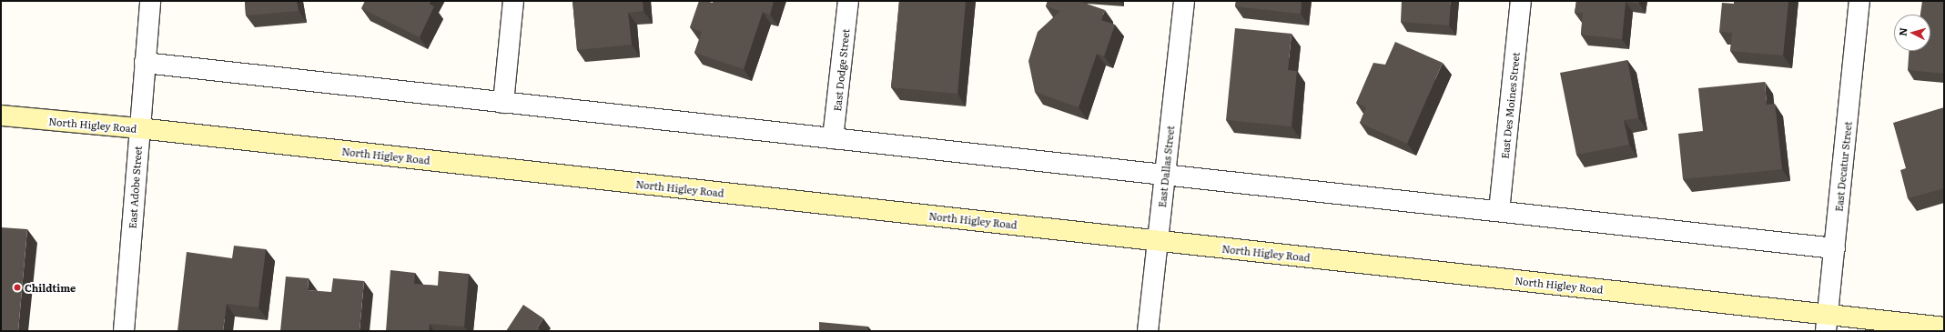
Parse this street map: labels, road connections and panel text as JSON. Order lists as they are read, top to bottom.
{
  "streets": {
    "main road": ["North Higley Road"],
    "street": [
      "East Dodge Street",
      "East Des Moines Street",
      "East Dallas Street",
      "East Decatur Street",
      "East Adobe Street"
    ]
  },
  "crossings": [
    ["North Higley Road", "East Dallas Street"],
    ["North Higley Road", "East Decatur Street"],
    ["North Higley Road", "East Adobe Street"]
  ],
  "places": ["Childtime"],
  "north": "left"
}
